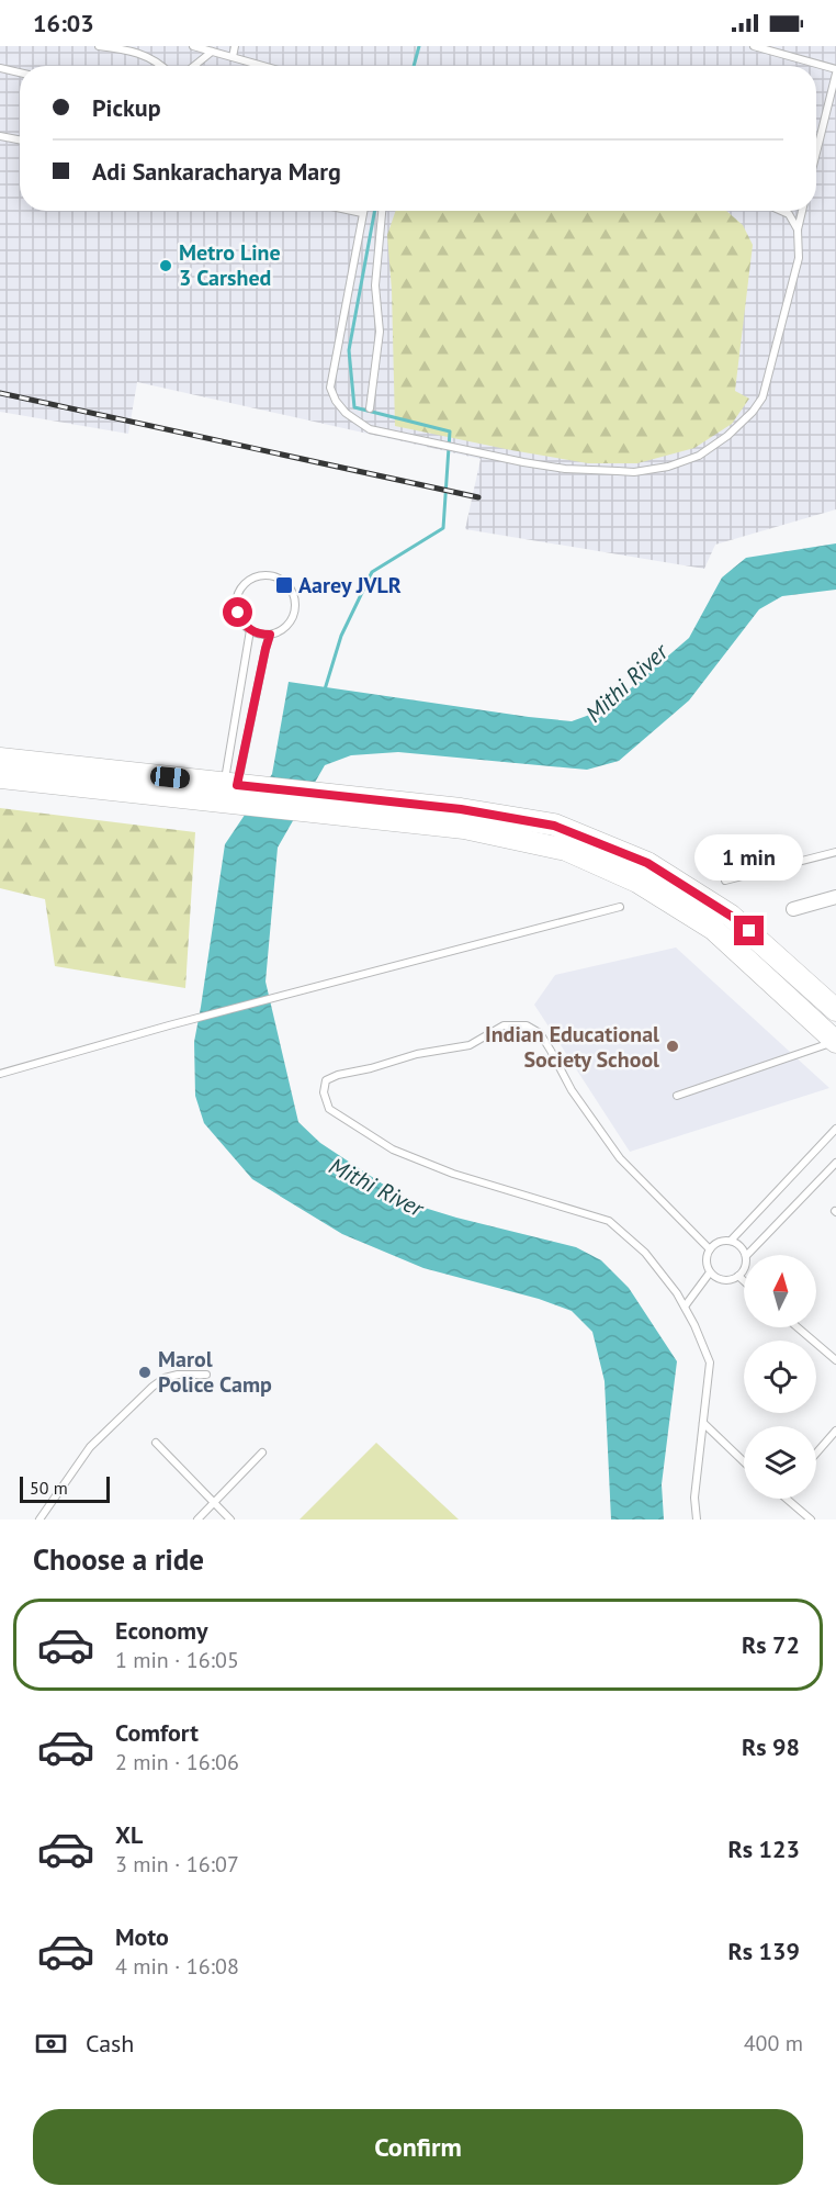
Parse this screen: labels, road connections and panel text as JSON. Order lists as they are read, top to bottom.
{
  "water": ["Mithi River"],
  "places": {
    "other": ["Metro Line 3 Carshed", "Indian Educational Society School", "Marol Police Camp"],
    "transit": ["Aarey JVLR"]
  },
  "scale_bar": "50 m",
  "north": "top",
  "page": {
    "status": "16:03",
    "banner": ["Pickup", "Adi Sankaracharya Marg"],
    "bubble": "1 min",
    "scale": "50 m",
    "heading": "Choose a ride",
    "list": [
      {
        "name": "Economy",
        "note": "1 min · 16:05",
        "value": "Rs 72"
      },
      {
        "name": "Comfort",
        "note": "2 min · 16:06",
        "value": "Rs 98"
      },
      {
        "name": "XL",
        "note": "3 min · 16:07",
        "value": "Rs 123"
      },
      {
        "name": "Moto",
        "note": "4 min · 16:08",
        "value": "Rs 139"
      }
    ],
    "pay": ["Cash", "400 m"],
    "buttons": "Confirm"
  }
}
